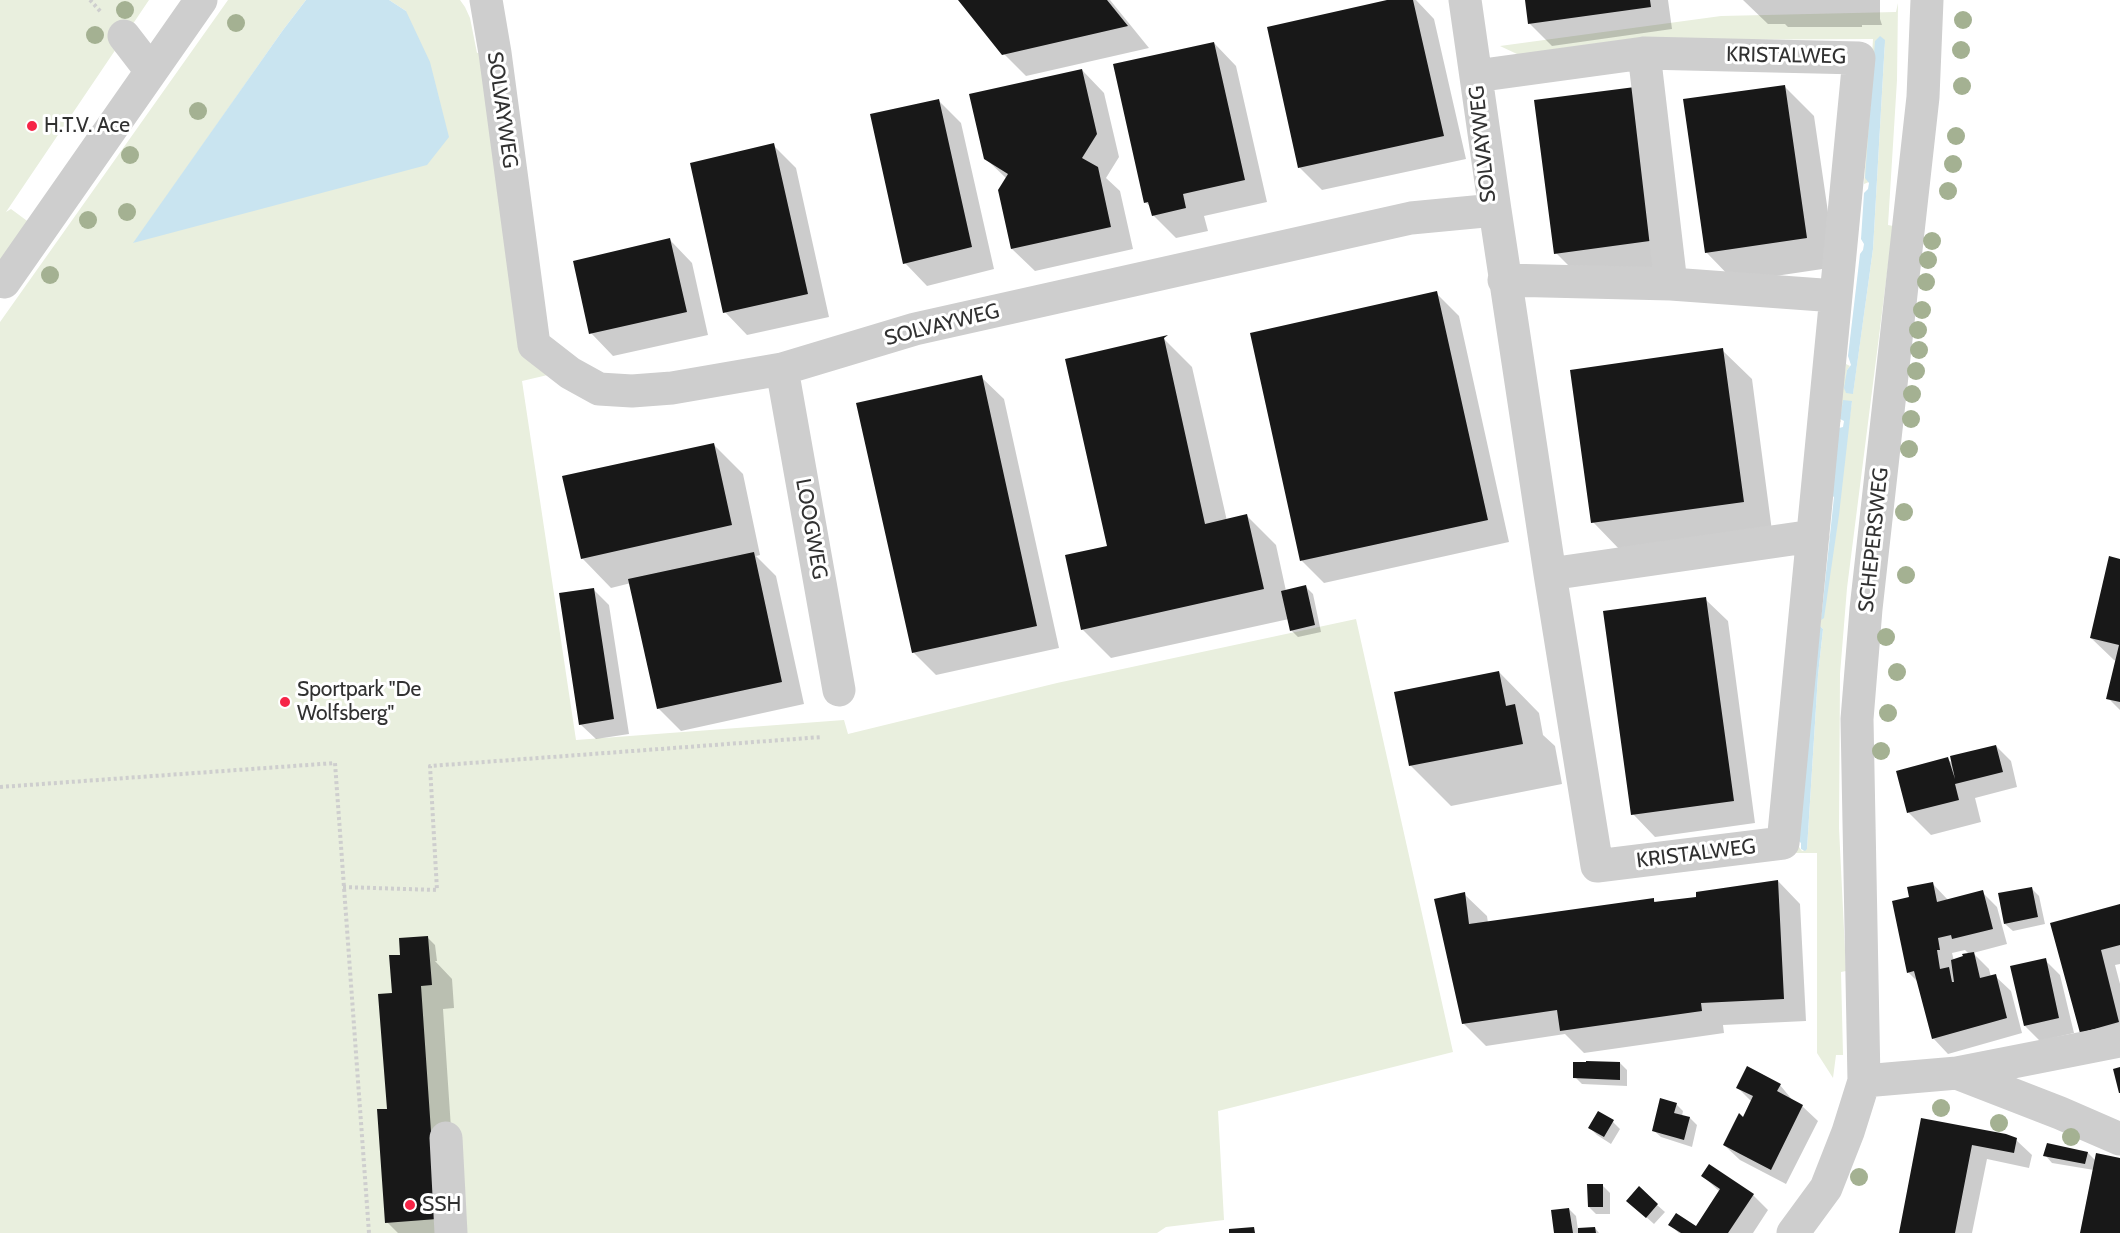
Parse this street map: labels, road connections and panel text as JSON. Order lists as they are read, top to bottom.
{
  "streets": {
    "street": [
      "KRISTALWEG",
      "SOLVAYWEG",
      "LOOGWEG",
      "SCHEPERSWEG"
    ]
  },
  "crossings": [
    ["KRISTALWEG", "SOLVAYWEG"],
    ["SOLVAYWEG", "LOOGWEG"]
  ],
  "places": ["H.T.V. Ace", "Sportpark \"De Wolfsberg\"", "SSH"]
}
